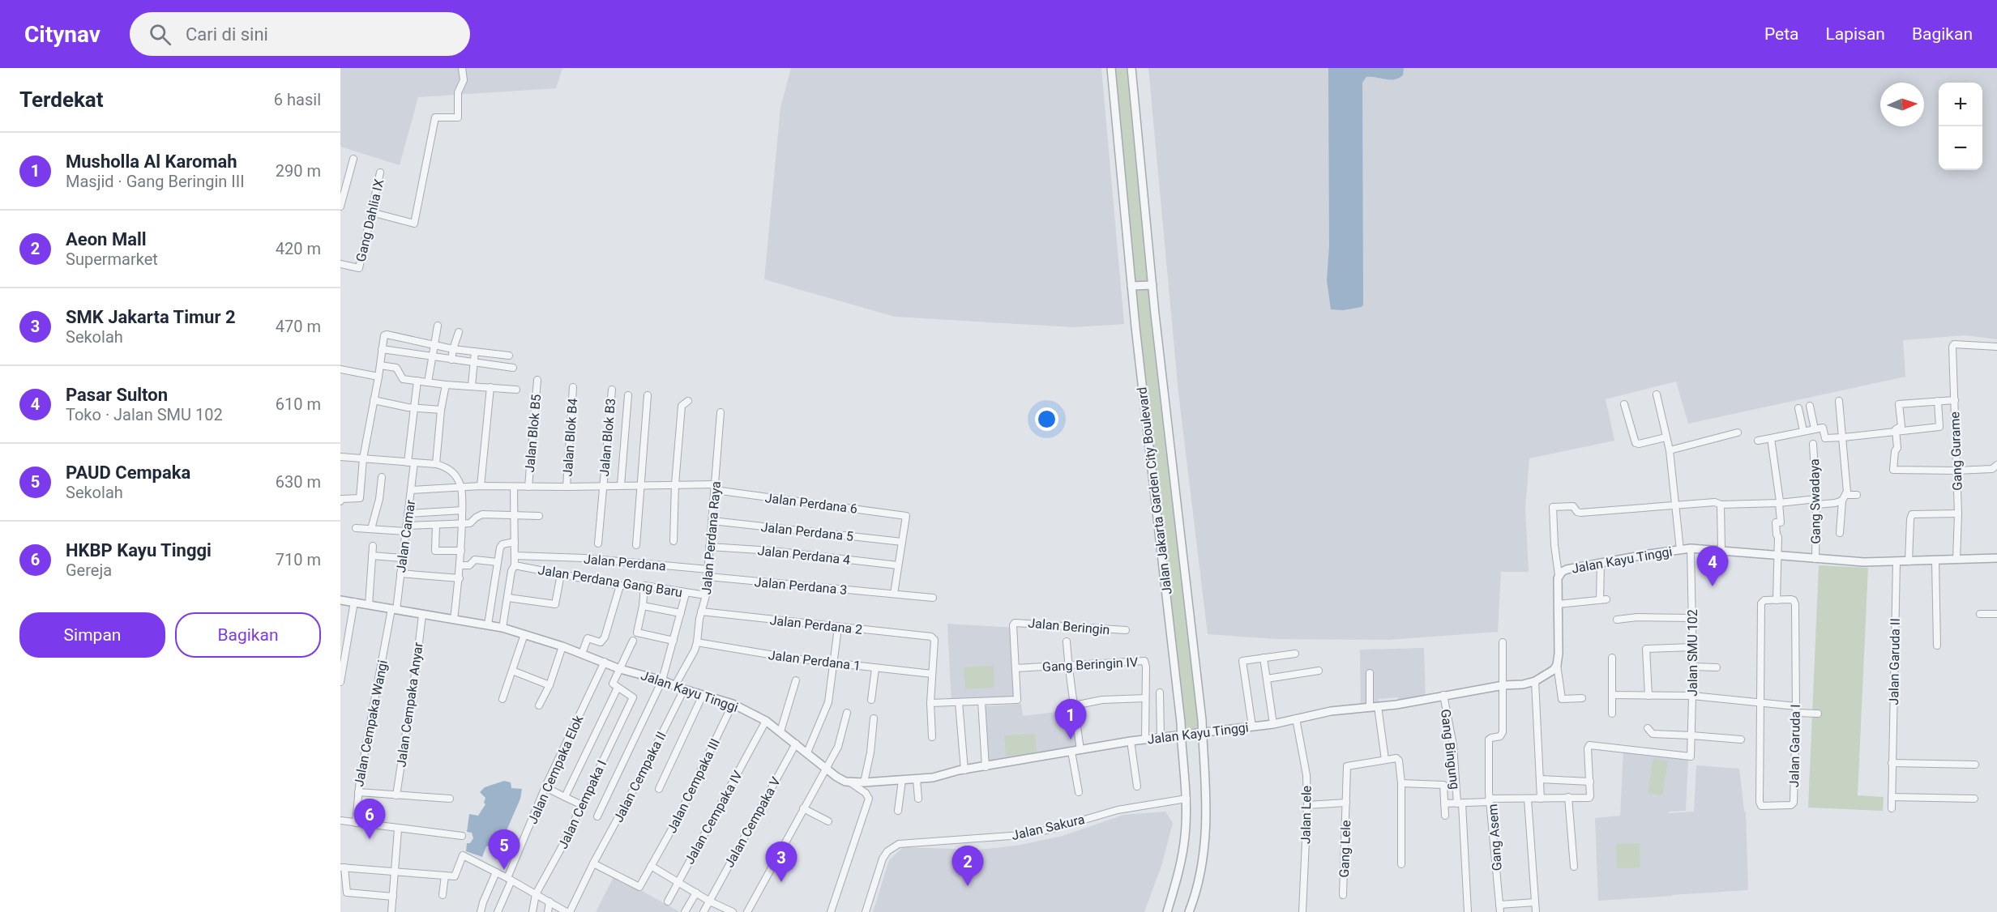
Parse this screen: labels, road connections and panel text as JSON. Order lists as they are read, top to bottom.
{
  "streets": {
    "street": [
      "Gang Dahlia IX",
      "Jalan Blok B5",
      "Jalan Blok B4",
      "Jalan Blok B3",
      "Gang Gurame",
      "Jalan Jakarta Garden City Boulevard",
      "Gang Swadaya",
      "Jalan Perdana 6",
      "Jalan Perdana 5",
      "Jalan Camar",
      "Jalan Perdana Raya",
      "Jalan Perdana 4",
      "Jalan Kayu Tinggi",
      "Jalan Perdana",
      "Jalan Perdana Gang Baru",
      "Jalan Perdana 3",
      "Jalan Perdana 2",
      "Jalan Beringin",
      "Jalan SMU 102",
      "Jalan Perdana 1",
      "Jalan Garuda II",
      "Gang Beringin IV",
      "Jalan Cempaka Anyar",
      "Jalan Cempaka Wangi",
      "Jalan Garuda I",
      "Gang Bingung",
      "Jalan Cempaka Elok",
      "Jalan Cempaka II",
      "Jalan Cempaka III",
      "Jalan Cempaka I",
      "Jalan Lele",
      "Jalan Cempaka IV",
      "Jalan Cempaka V",
      "Jalan Sakura",
      "Gang Asem",
      "Gang Lele"
    ]
  },
  "crossings": [
    ["Jalan Blok B5", "Jalan Perdana 6"],
    ["Jalan Blok B4", "Jalan Perdana 6"],
    ["Jalan Blok B3", "Jalan Perdana 6"],
    ["Gang Gurame", "Jalan Kayu Tinggi"],
    ["Jalan Jakarta Garden City Boulevard", "Jalan Sakura"],
    ["Gang Swadaya", "Jalan Kayu Tinggi"],
    ["Jalan Perdana 6", "Jalan Perdana 5"],
    ["Jalan Perdana 6", "Jalan Camar"],
    ["Jalan Perdana 6", "Jalan Perdana Raya"],
    ["Jalan Perdana 5", "Jalan Perdana Raya"],
    ["Jalan Camar", "Jalan Kayu Tinggi"],
    ["Jalan Camar", "Jalan Cempaka Wangi"],
    ["Jalan Perdana Raya", "Jalan Perdana 4"],
    ["Jalan Perdana Raya", "Jalan Kayu Tinggi"],
    ["Jalan Perdana Raya", "Jalan Perdana"],
    ["Jalan Perdana Raya", "Jalan Perdana Gang Baru"],
    ["Jalan Perdana Raya", "Jalan Perdana 3"],
    ["Jalan Perdana Raya", "Jalan Perdana 2"],
    ["Jalan Perdana Raya", "Jalan Perdana 1"],
    ["Jalan Kayu Tinggi", "Jalan SMU 102"],
    ["Jalan Kayu Tinggi", "Jalan Garuda II"],
    ["Jalan Kayu Tinggi", "Gang Beringin IV"],
    ["Jalan Kayu Tinggi", "Jalan Cempaka Anyar"],
    ["Jalan Kayu Tinggi", "Jalan Cempaka Wangi"],
    ["Jalan Kayu Tinggi", "Gang Bingung"],
    ["Jalan Kayu Tinggi", "Jalan Cempaka Elok"],
    ["Jalan Kayu Tinggi", "Jalan Cempaka II"],
    ["Jalan Kayu Tinggi", "Jalan Cempaka III"],
    ["Jalan Kayu Tinggi", "Jalan Lele"],
    ["Jalan Kayu Tinggi", "Jalan Cempaka IV"],
    ["Jalan Kayu Tinggi", "Jalan Cempaka V"],
    ["Jalan Perdana 2", "Jalan Perdana 1"],
    ["Jalan Beringin", "Gang Beringin IV"],
    ["Jalan SMU 102", "Gang Asem"],
    ["Jalan Cempaka II", "Jalan Cempaka III"]
  ],
  "north": "right",
  "page": {
    "header": "Citynav",
    "search": "Cari di sini",
    "nav": ["Peta", "Lapisan", "Bagikan"],
    "heading": ["Terdekat", "6 hasil"],
    "map_buttons": ["+", "−"],
    "list": [
      {
        "mark": "1",
        "name": "Musholla Al Karomah",
        "note": "Masjid · Gang Beringin III",
        "value": "290 m"
      },
      {
        "mark": "2",
        "name": "Aeon Mall",
        "note": "Supermarket",
        "value": "420 m"
      },
      {
        "mark": "3",
        "name": "SMK Jakarta Timur 2",
        "note": "Sekolah",
        "value": "470 m"
      },
      {
        "mark": "4",
        "name": "Pasar Sulton",
        "note": "Toko · Jalan SMU 102",
        "value": "610 m"
      },
      {
        "mark": "5",
        "name": "PAUD Cempaka",
        "note": "Sekolah",
        "value": "630 m"
      },
      {
        "mark": "6",
        "name": "HKBP Kayu Tinggi",
        "note": "Gereja",
        "value": "710 m"
      }
    ],
    "pins": [
      "4",
      "1",
      "6",
      "5",
      "3",
      "2"
    ],
    "buttons": ["Simpan", "Bagikan"]
  }
}
